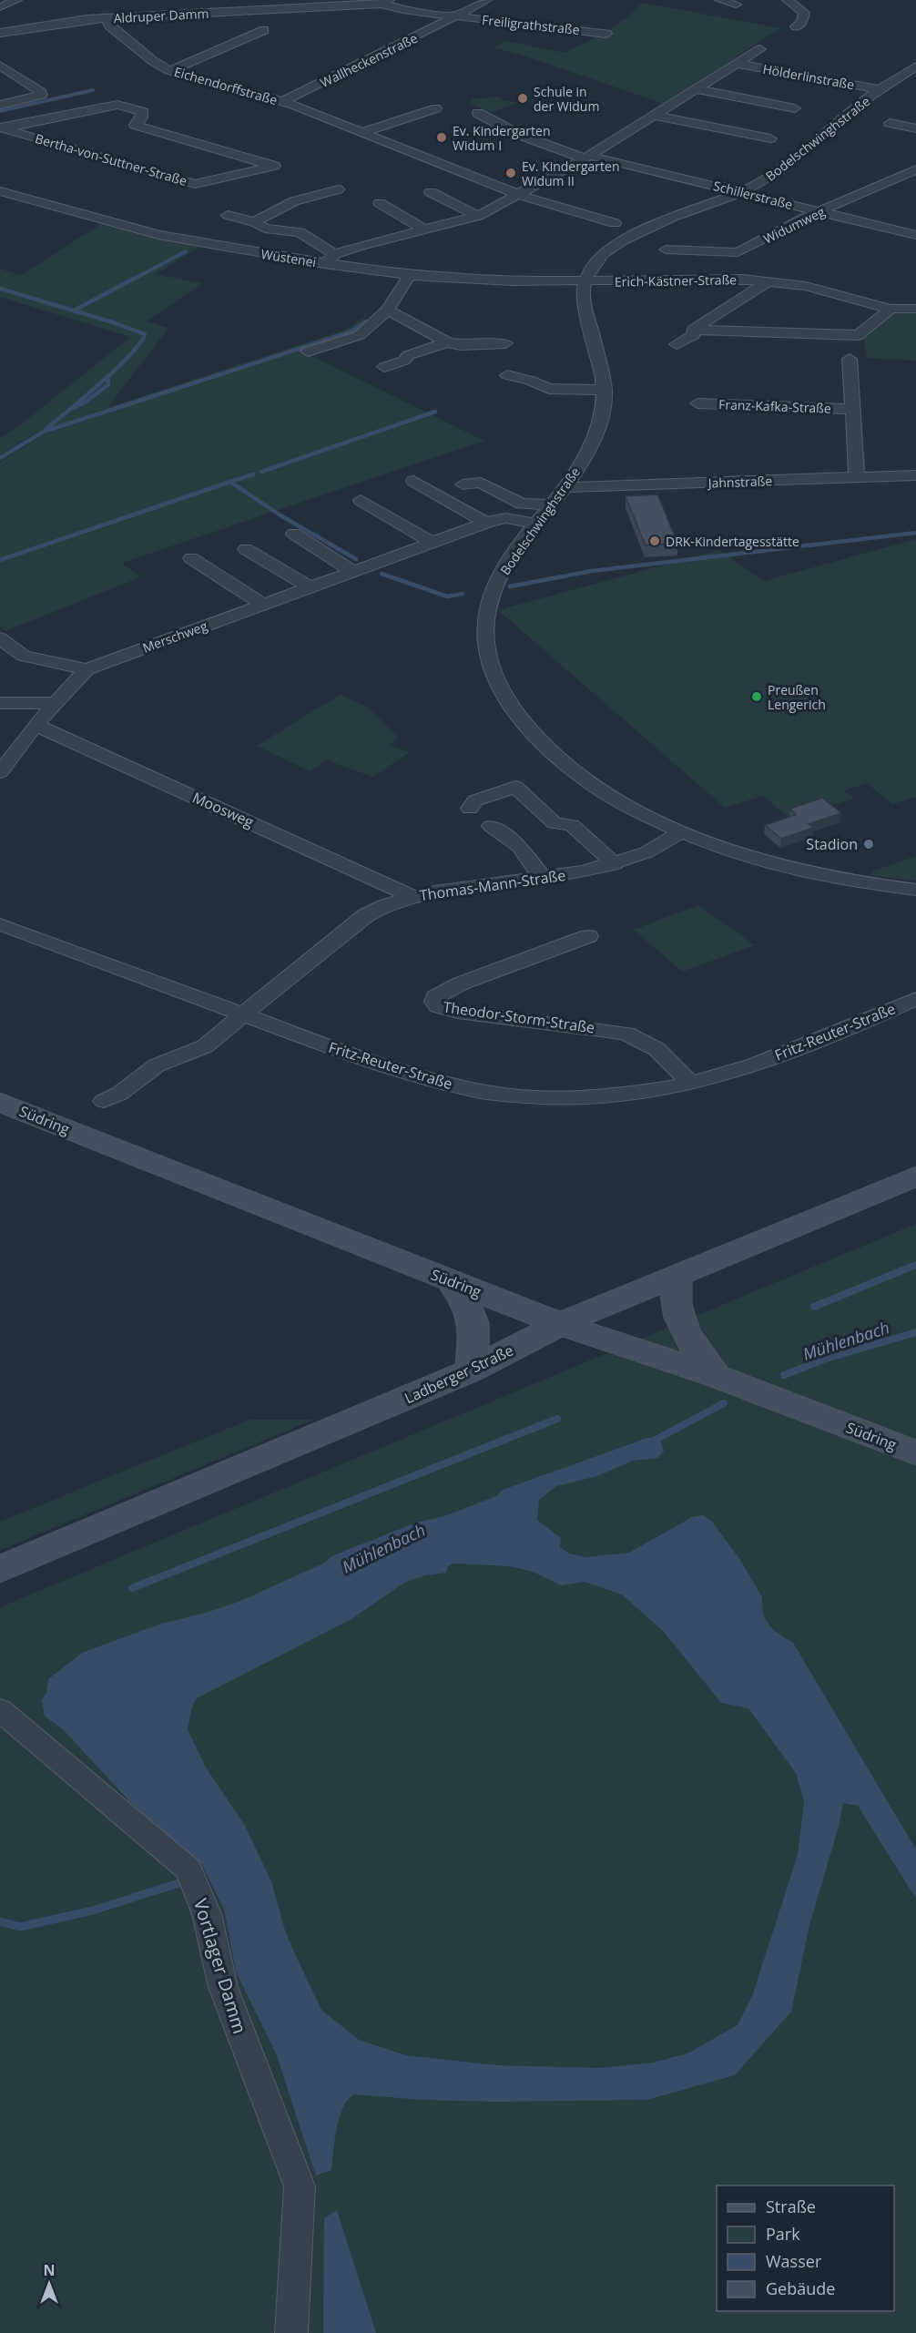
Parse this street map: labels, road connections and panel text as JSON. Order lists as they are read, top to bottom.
{
  "streets": {
    "main road": ["Südring", "Ladberger Straße"],
    "street": [
      "Aldruper Damm",
      "Freiligrathstraße",
      "Wallheckenstraße",
      "Hölderlinstraße",
      "Eichendorffstraße",
      "Bodelschwinghstraße",
      "Bertha-von-Suttner-Straße",
      "Schillerstraße",
      "Widumweg",
      "Wüstenei",
      "Erich-Kästner-Straße",
      "Franz-Kafka-Straße",
      "Jahnstraße",
      "Merschweg",
      "Moosweg",
      "Thomas-Mann-Straße",
      "Theodor-Storm-Straße",
      "Fritz-Reuter-Straße",
      "Vortlager Damm"
    ]
  },
  "crossings": [
    ["Aldruper Damm", "Freiligrathstraße"],
    ["Aldruper Damm", "Eichendorffstraße"],
    ["Freiligrathstraße", "Wallheckenstraße"],
    ["Wallheckenstraße", "Eichendorffstraße"],
    ["Hölderlinstraße", "Eichendorffstraße"],
    ["Hölderlinstraße", "Bodelschwinghstraße"],
    ["Hölderlinstraße", "Schillerstraße"],
    ["Hölderlinstraße", "Wüstenei"],
    ["Bodelschwinghstraße", "Schillerstraße"],
    ["Bodelschwinghstraße", "Wüstenei"],
    ["Bodelschwinghstraße", "Erich-Kästner-Straße"],
    ["Bodelschwinghstraße", "Jahnstraße"],
    ["Bodelschwinghstraße", "Merschweg"],
    ["Bodelschwinghstraße", "Thomas-Mann-Straße"],
    ["Schillerstraße", "Widumweg"],
    ["Wüstenei", "Erich-Kästner-Straße"],
    ["Merschweg", "Moosweg"],
    ["Moosweg", "Thomas-Mann-Straße"],
    ["Thomas-Mann-Straße", "Fritz-Reuter-Straße"],
    ["Theodor-Storm-Straße", "Fritz-Reuter-Straße"],
    ["Südring", "Ladberger Straße"]
  ],
  "water": ["Mühlenbach"],
  "places": [
    "Schule in der Widum",
    "Ev. Kindergarten Widum I",
    "Ev. Kindergarten Widum II",
    "DRK-Kindertagesstätte",
    "Preußen Lengerich",
    "Stadion"
  ],
  "legend": [
    "Straße",
    "Park",
    "Wasser",
    "Gebäude"
  ],
  "north": "top"
}
